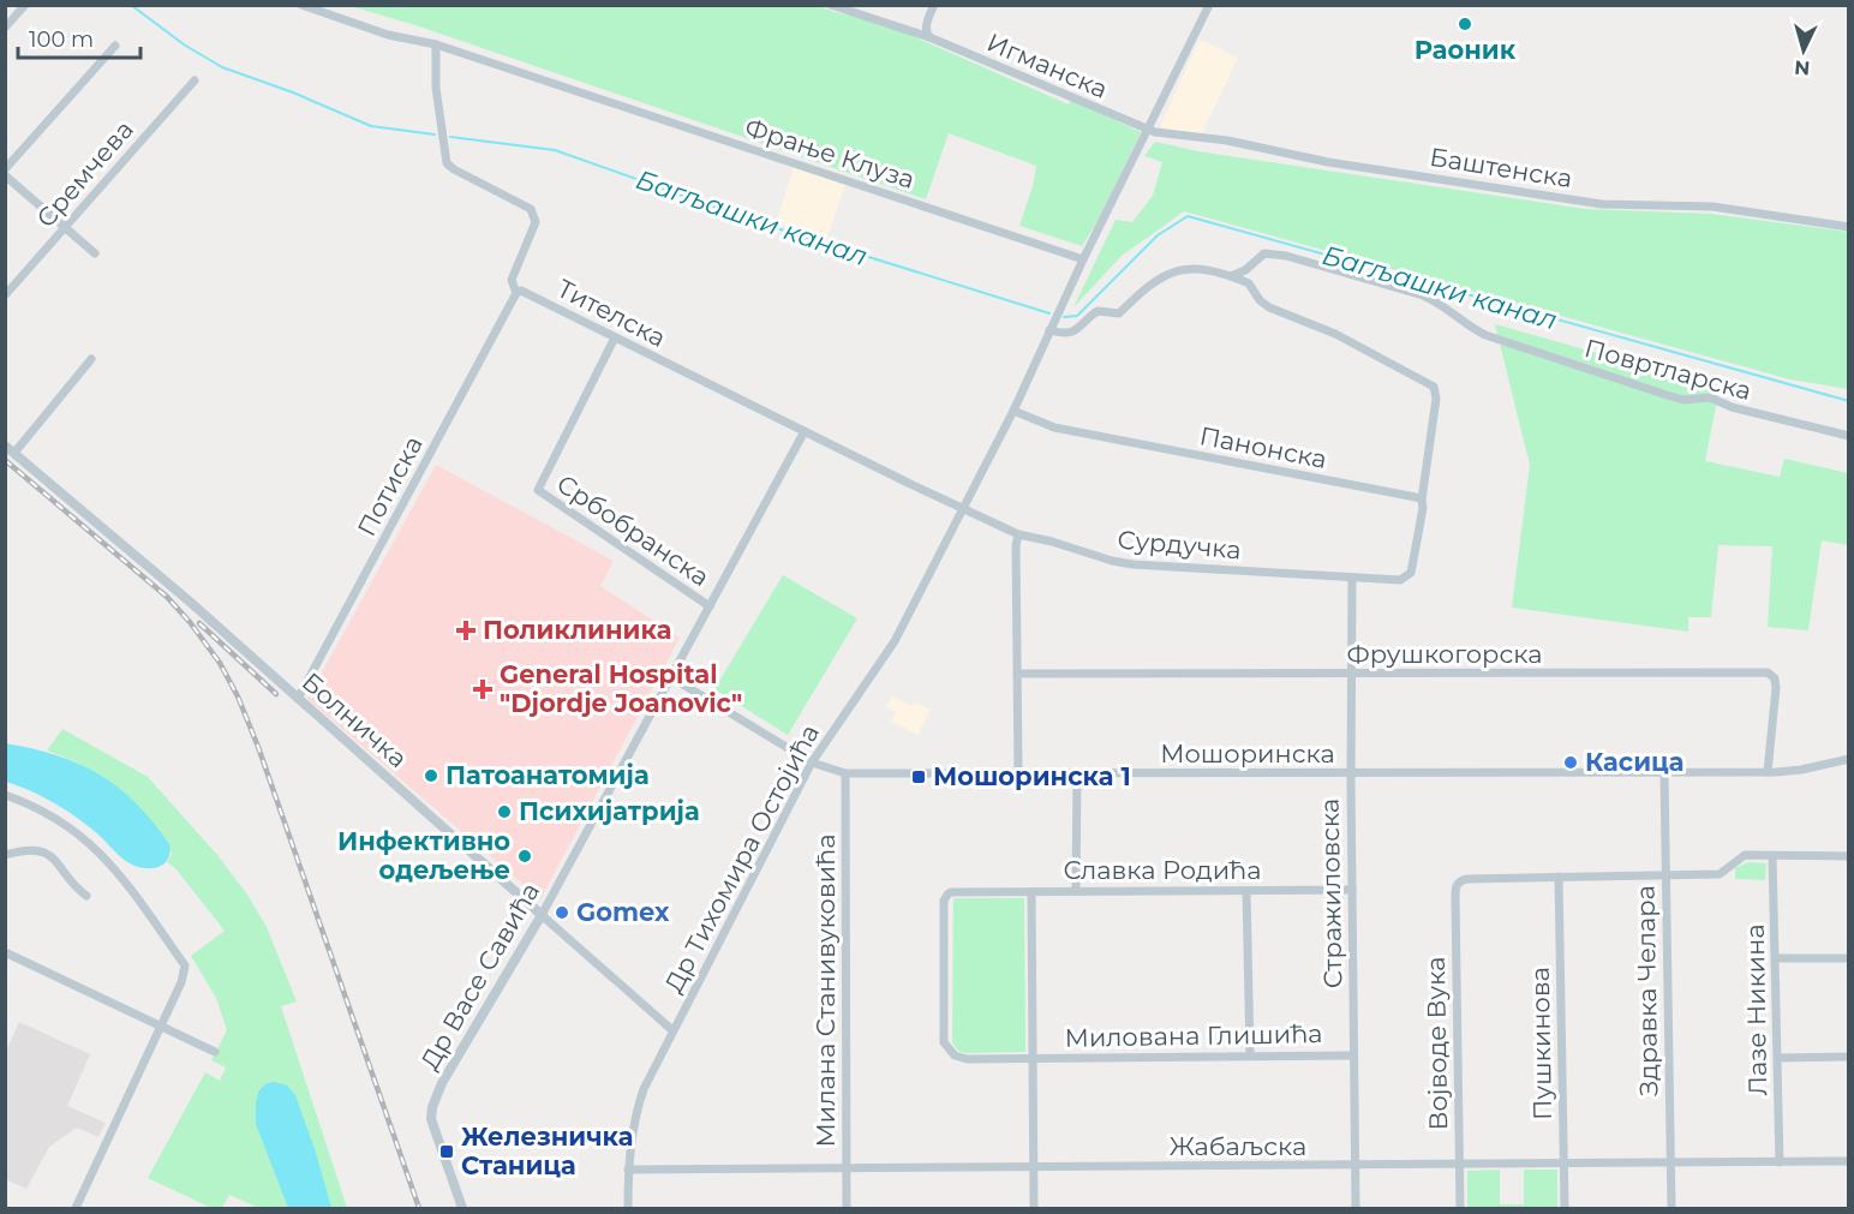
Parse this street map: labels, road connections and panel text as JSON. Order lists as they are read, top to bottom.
{
  "streets": {
    "street": [
      "Игманска",
      "Фрање Клуза",
      "Баштенска",
      "Сремчева",
      "Тителска",
      "Повртларска",
      "Панонска",
      "Потиска",
      "Србобранска",
      "Сурдучка",
      "Фрушкогорска",
      "Болничка",
      "Мошоринска",
      "Др Тихомира Остојића",
      "Славка Родића",
      "Стражиловска",
      "Др Васе Савића",
      "Милана Станивуковића",
      "Здравка Челара",
      "Лазе Никина",
      "Милована Глишића",
      "Војводе Вука",
      "Пушкинова",
      "Жабаљска"
    ]
  },
  "crossings": [
    ["Игманска", "Баштенска"],
    ["Фрање Клуза", "Тителска"],
    ["Тителска", "Потиска"],
    ["Тителска", "Србобранска"],
    ["Тителска", "Сурдучка"],
    ["Тителска", "Др Тихомира Остојића"],
    ["Тителска", "Др Васе Савића"],
    ["Панонска", "Сурдучка"],
    ["Потиска", "Болничка"],
    ["Србобранска", "Др Васе Савића"],
    ["Сурдучка", "Др Тихомира Остојића"],
    ["Сурдучка", "Стражиловска"],
    ["Фрушкогорска", "Мошоринска"],
    ["Фрушкогорска", "Стражиловска"],
    ["Болничка", "Др Тихомира Остојића"],
    ["Болничка", "Др Васе Савића"],
    ["Мошоринска", "Др Тихомира Остојића"],
    ["Мошоринска", "Стражиловска"],
    ["Мошоринска", "Др Васе Савића"],
    ["Мошоринска", "Милана Станивуковића"],
    ["Мошоринска", "Здравка Челара"],
    ["Др Тихомира Остојића", "Жабаљска"],
    ["Славка Родића", "Стражиловска"],
    ["Славка Родића", "Милована Глишића"],
    ["Стражиловска", "Милована Глишића"],
    ["Стражиловска", "Жабаљска"],
    ["Милана Станивуковића", "Жабаљска"],
    ["Здравка Челара", "Жабаљска"],
    ["Лазе Никина", "Жабаљска"],
    ["Војводе Вука", "Пушкинова"],
    ["Војводе Вука", "Жабаљска"],
    ["Пушкинова", "Жабаљска"]
  ],
  "water": ["Багљашки канал"],
  "places": {
    "other": [
      "Раоник",
      "Касица",
      "Патоанатомија",
      "Психијатрија",
      "Инфективно одељење",
      "Gomex"
    ],
    "health": ["Поликлиника", "General Hospital \"Djordje Joanovic\""],
    "transit": ["Мошоринска 1", "Железничка Станица"]
  },
  "scale_bar": "100 m",
  "north": "bottom"
}
